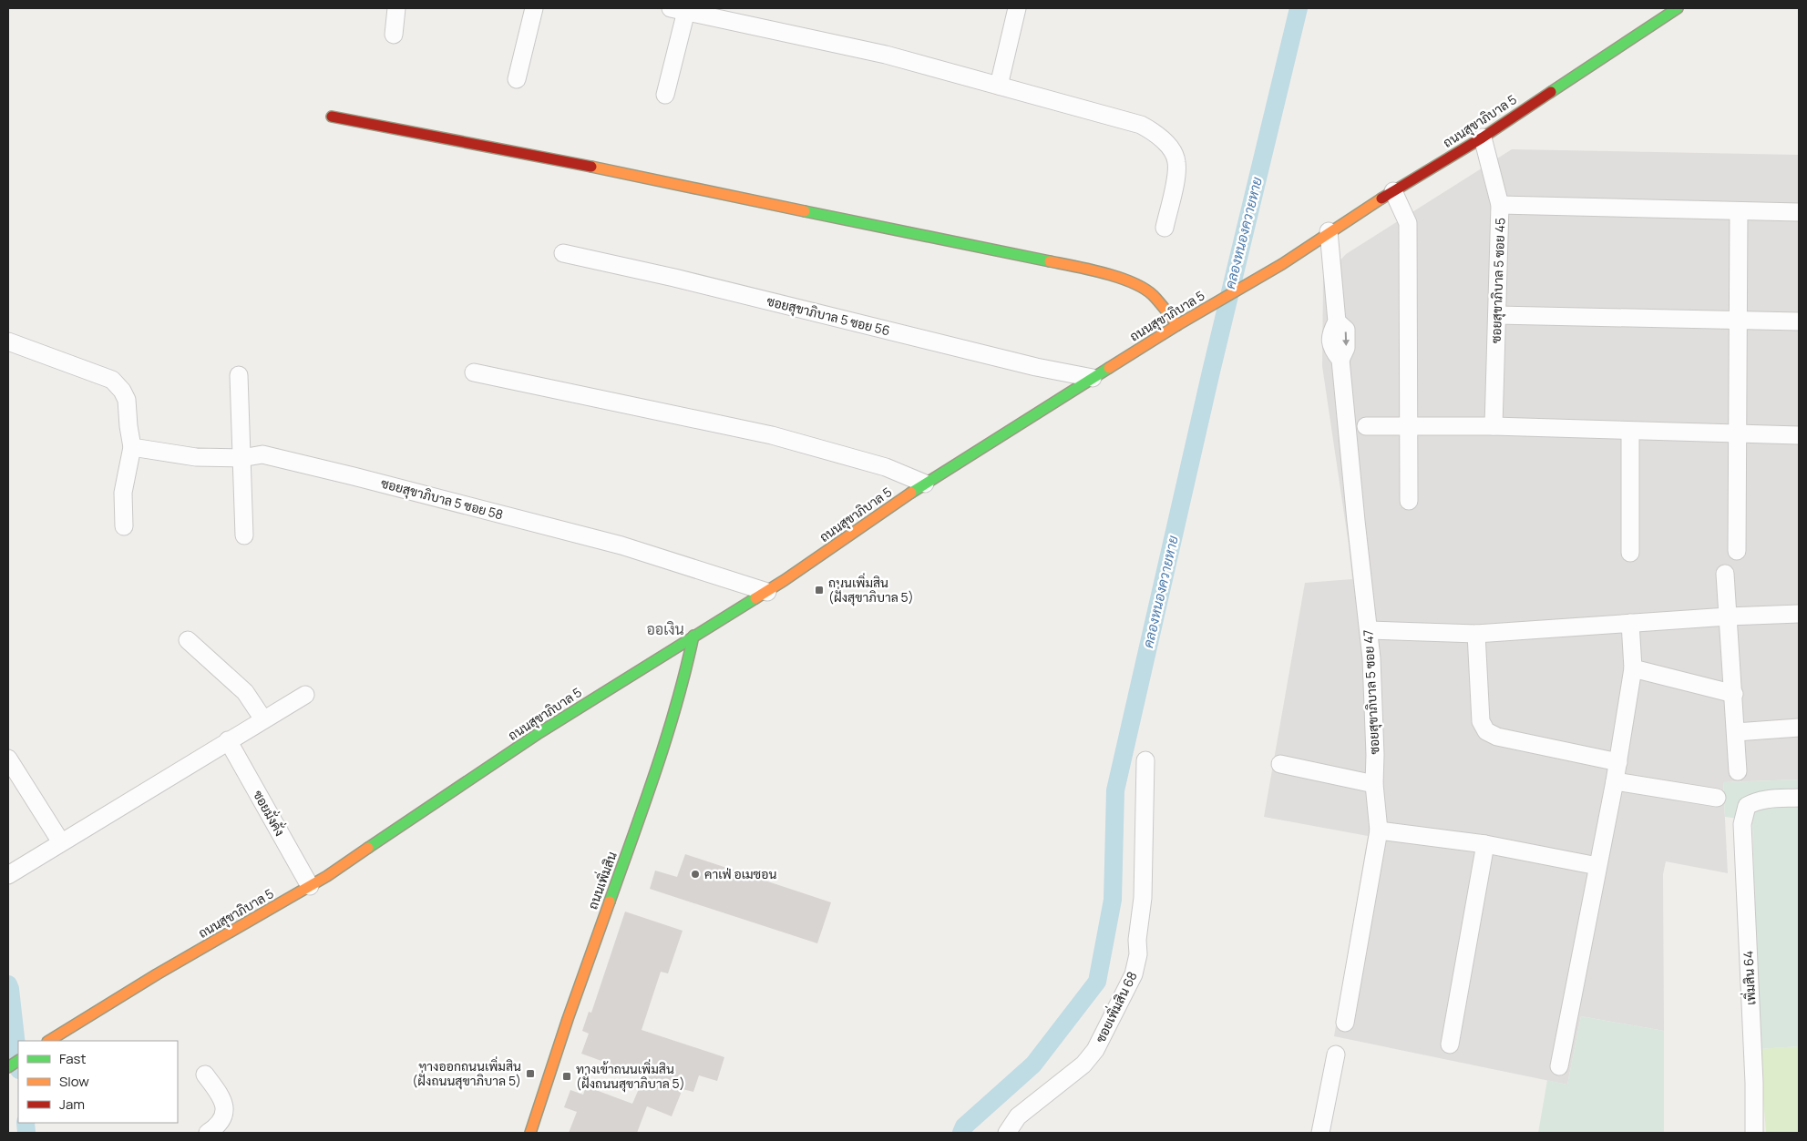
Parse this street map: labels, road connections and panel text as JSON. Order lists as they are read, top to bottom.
{
  "streets": {
    "main road": ["ถนนสุขาภิบาล 5", "ถนนเพิ่มสิน"],
    "street": [
      "ซอยสุขาภิบาล 5 ซอย 45",
      "ซอยสุขาภิบาล 5 ซอย 56",
      "ซอยสุขาภิบาล 5 ซอย 58",
      "ซอยสุขาภิบาล 5 ซอย 47",
      "ซอยมั่งคั่ง",
      "เพิ่มสิน 64",
      "ซอยเพิ่มสิน 68"
    ]
  },
  "crossings": [
    ["ถนนสุขาภิบาล 5", "ซอยสุขาภิบาล 5 ซอย 45"],
    ["ถนนสุขาภิบาล 5", "ซอยสุขาภิบาล 5 ซอย 56"],
    ["ถนนสุขาภิบาล 5", "ซอยสุขาภิบาล 5 ซอย 58"],
    ["ถนนสุขาภิบาล 5", "ซอยสุขาภิบาล 5 ซอย 47"],
    ["ถนนสุขาภิบาล 5", "ซอยมั่งคั่ง"],
    ["ถนนสุขาภิบาล 5", "ถนนเพิ่มสิน"]
  ],
  "districts": ["ออเงิน"],
  "water": ["คลองหนองควายหาย"],
  "places": {
    "transit": ["ถนนเพิ่มสิน (ฝั่งสุขาภิบาล 5)", "ทางออกถนนเพิ่มสิน (ฝั่งถนนสุขาภิบาล 5)", "ทางเข้าถนนเพิ่มสิน (ฝั่งถนนสุขาภิบาล 5)"],
    "other": ["คาเฟ่ อเมซอน"]
  },
  "legend": ["Fast", "Slow", "Jam"]
}
